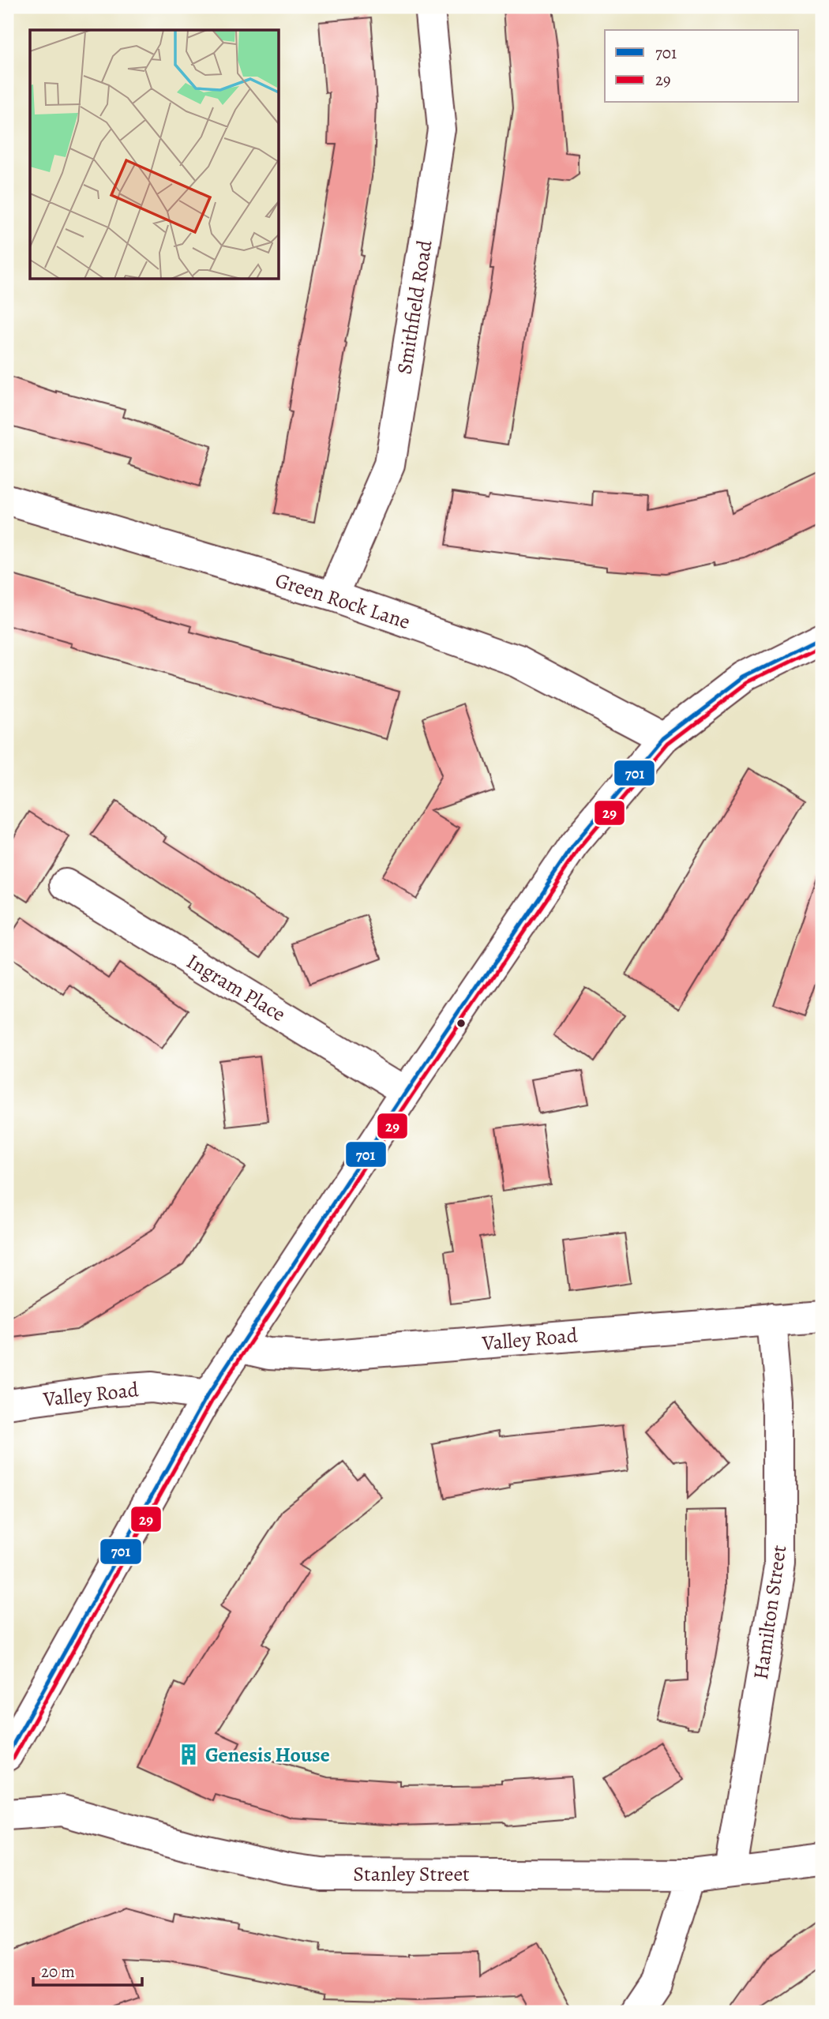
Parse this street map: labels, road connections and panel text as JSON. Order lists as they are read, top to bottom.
{
  "streets": {
    "street": [
      "Smithfield Road",
      "Green Rock Lane",
      "Ingram Place",
      "Valley Road",
      "Hamilton Street",
      "Stanley Street"
    ]
  },
  "crossings": [
    ["Smithfield Road", "Green Rock Lane"],
    ["Valley Road", "Hamilton Street"],
    ["Hamilton Street", "Stanley Street"]
  ],
  "places": {
    "building": ["Genesis House"]
  },
  "lines": ["transit line 701", "transit line 29"],
  "legend": ["701", "29"],
  "scale_bar": "20 m"
}
